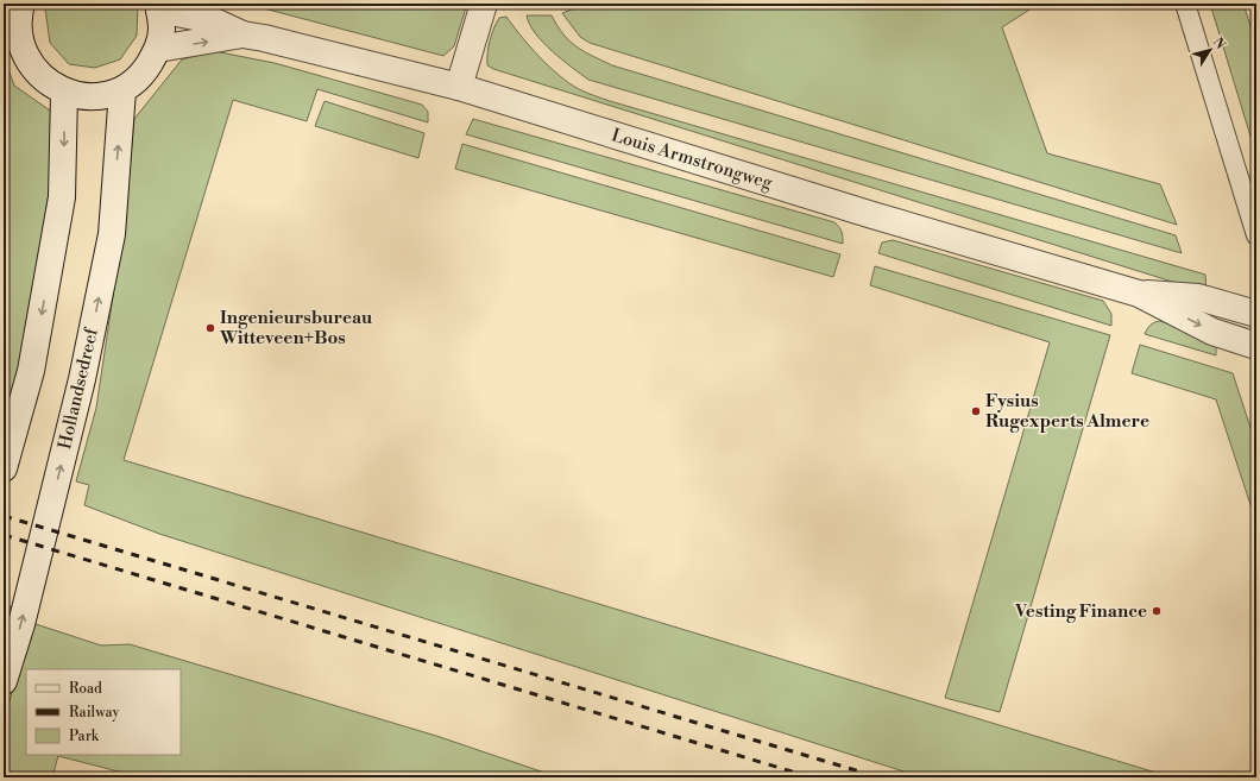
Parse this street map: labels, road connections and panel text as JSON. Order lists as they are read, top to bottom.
{
  "streets": {
    "street": ["Louis Armstrongweg", "Hollandsedreef"]
  },
  "places": ["Ingenieursbureau Witteveen+Bos", "Fysius Rugexperts Almere", "Vesting Finance"],
  "legend": ["Road", "Railway", "Park"],
  "north": "top right"
}
